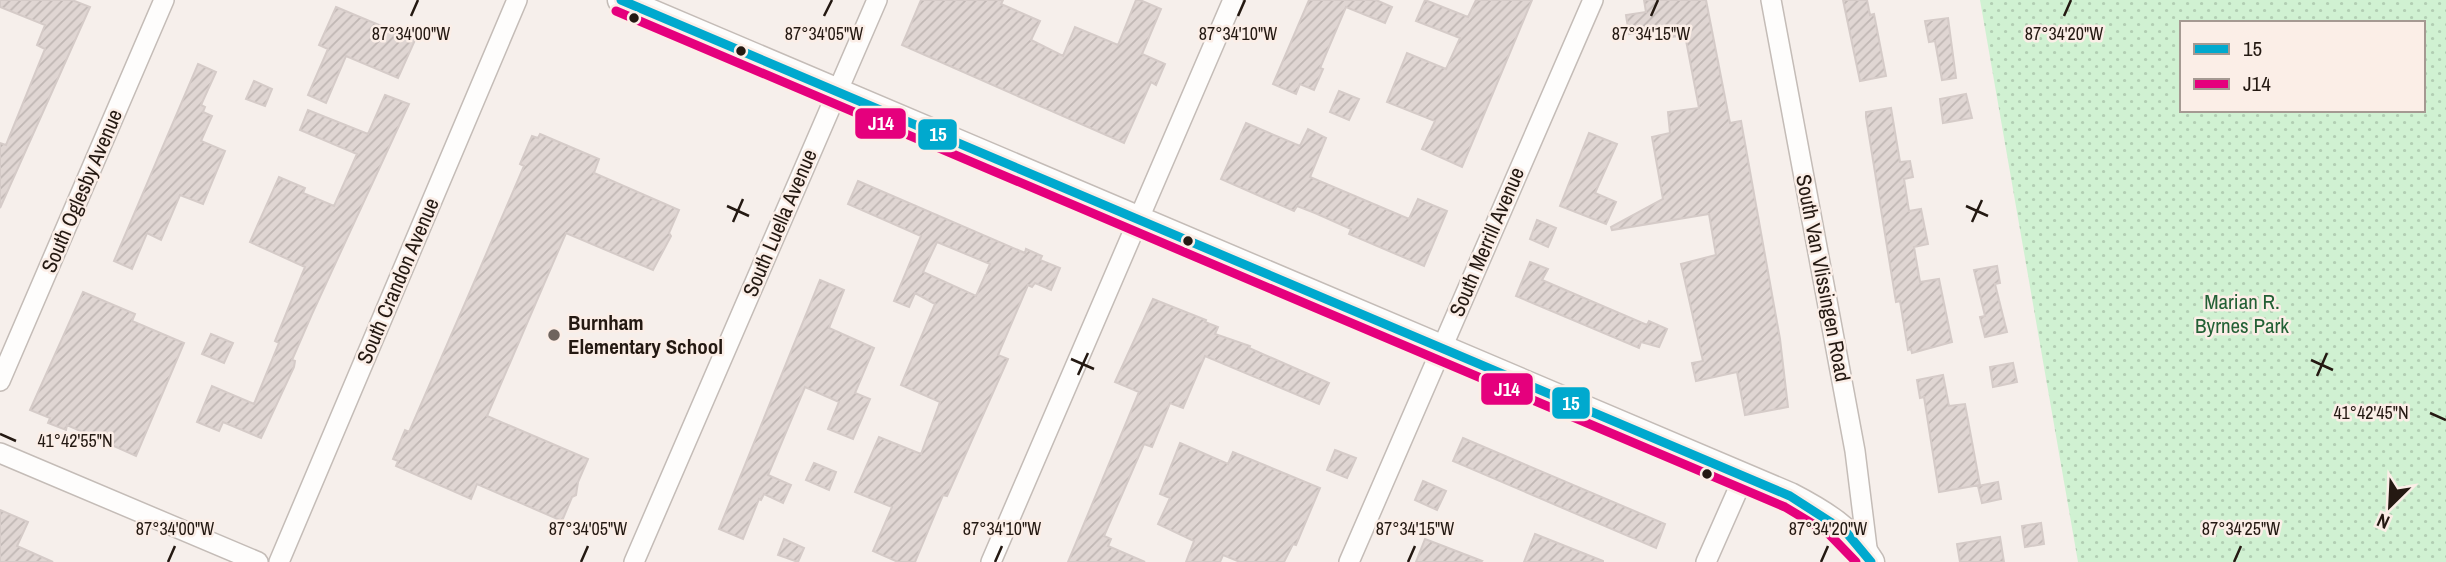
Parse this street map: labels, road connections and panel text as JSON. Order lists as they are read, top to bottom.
{
  "streets": {
    "street": [
      "South Oglesby Avenue",
      "South Luella Avenue",
      "South Merrill Avenue",
      "South Van Vlissingen Road",
      "South Crandon Avenue"
    ]
  },
  "parks": ["Marian R. Byrnes Park"],
  "places": ["Burnham Elementary School"],
  "lines": ["transit line 15", "transit line J14"],
  "legend": ["15", "J14"],
  "north": "bottom left",
  "coordinates": [
    "87°34'00\"W",
    "87°34'10\"W",
    "87°34'15\"W",
    "87°34'05\"W",
    "87°34'20\"W",
    "41°42'45\"N",
    "41°42'55\"N",
    "87°34'25\"W"
  ]
}
